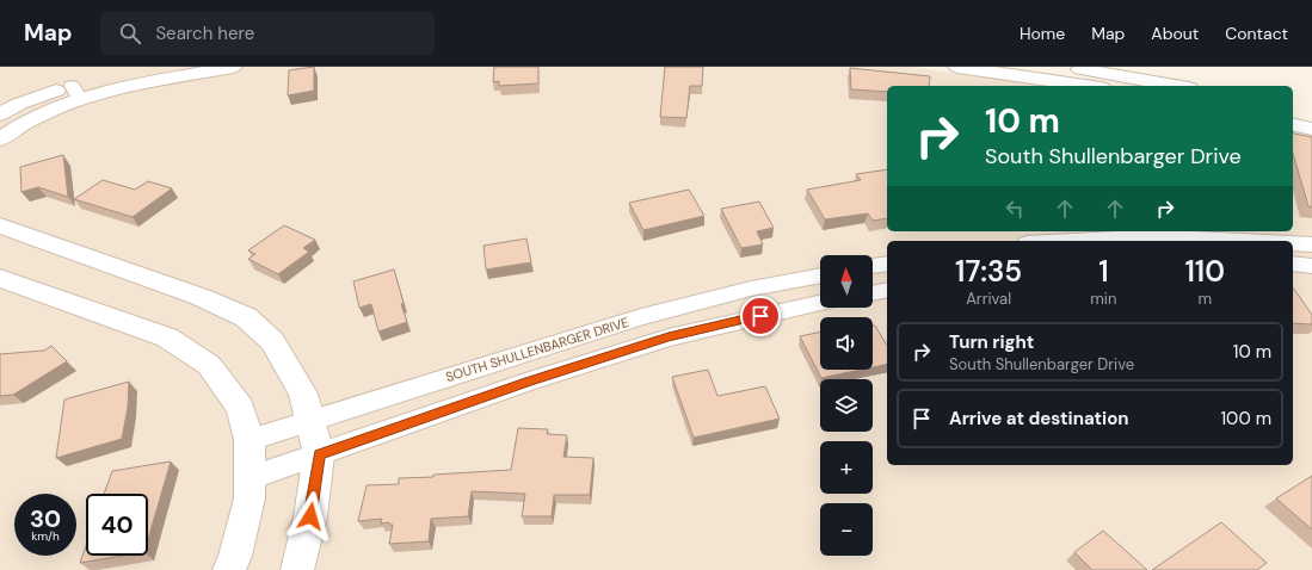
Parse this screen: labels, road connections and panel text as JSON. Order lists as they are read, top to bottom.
{
  "streets": {
    "street": ["SOUTH SHULLENBARGER DRIVE"]
  },
  "north": "top",
  "page": {
    "header": "Map",
    "search": "Search here",
    "nav": [
      "Home",
      "Map",
      "About",
      "Contact"
    ],
    "turn": ["10 m", "South Shullenbarger Drive"],
    "eta": [
      "17:35",
      "Arrival",
      "1",
      "min",
      "110",
      "m"
    ],
    "map_buttons": ["+", "−"],
    "list": [
      {
        "name": "Turn right",
        "note": "South Shullenbarger Drive",
        "value": "10 m"
      },
      {
        "name": "Arrive at destination",
        "value": "100 m"
      }
    ],
    "speed": "30 km/h",
    "limit": "40"
  }
}
